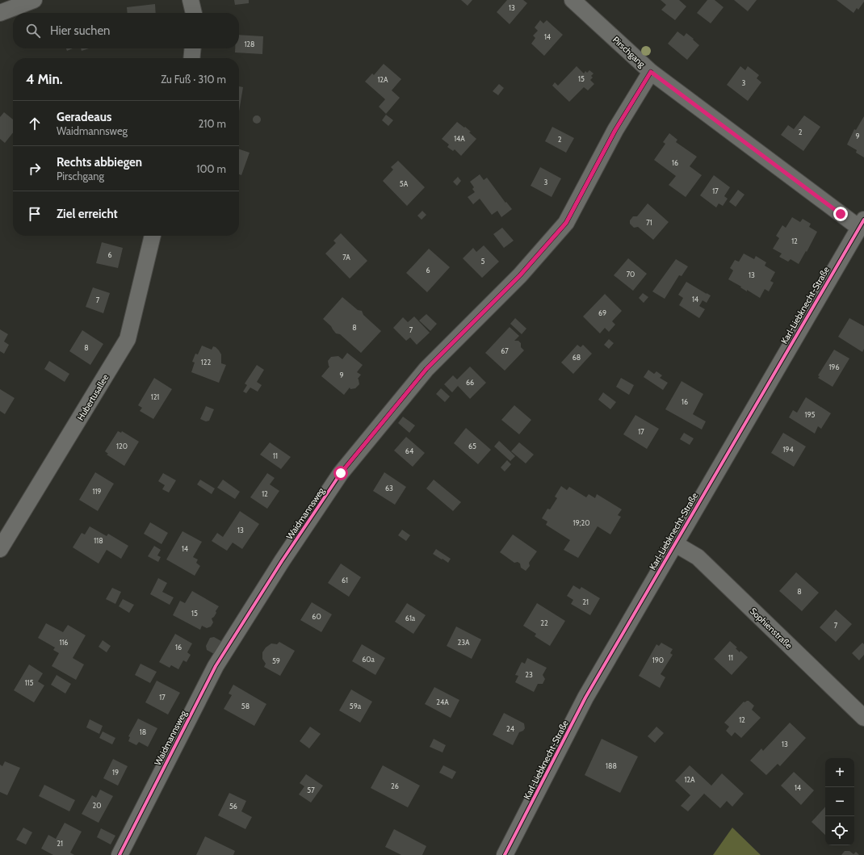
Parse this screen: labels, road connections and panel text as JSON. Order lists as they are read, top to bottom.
{
  "streets": {
    "street": [
      "Pirschgang",
      "Karl-Liebknecht-Straße",
      "Hubertusallee",
      "Waidmannsweg",
      "Sophienstraße"
    ]
  },
  "crossings": [
    ["Pirschgang", "Karl-Liebknecht-Straße"],
    ["Pirschgang", "Waidmannsweg"],
    ["Karl-Liebknecht-Straße", "Sophienstraße"]
  ],
  "house_numbers": [
    "13",
    "14",
    "128",
    "15",
    "12A",
    "3",
    "2",
    "9",
    "14A",
    "2",
    "16",
    "3",
    "5A",
    "17",
    "71",
    "12",
    "6",
    "7A",
    "5",
    "6",
    "70",
    "13",
    "14",
    "7",
    "69",
    "8",
    "7",
    "8",
    "67",
    "68",
    "122",
    "196",
    "9",
    "66",
    "121",
    "16",
    "195",
    "17",
    "120",
    "65",
    "194",
    "64",
    "11",
    "63",
    "119",
    "12",
    "19;20",
    "13",
    "118",
    "14",
    "61",
    "8",
    "21",
    "15",
    "60",
    "61a",
    "22",
    "7",
    "116",
    "23A",
    "16",
    "11",
    "60a",
    "190",
    "59",
    "23",
    "115",
    "17",
    "24A",
    "58",
    "59a",
    "12",
    "24",
    "18",
    "13",
    "188",
    "19",
    "12A",
    "26",
    "14",
    "57",
    "20",
    "56",
    "21"
  ],
  "page": {
    "search": "Hier suchen",
    "heading": ["4 Min.", "Zu Fuß · 310 m"],
    "list": [
      ["Geradeaus", "Waidmannsweg", "210 m"],
      ["Rechts abbiegen", "Pirschgang", "100 m"],
      "Ziel erreicht"
    ],
    "map_buttons": ["+", "−"]
  }
}
